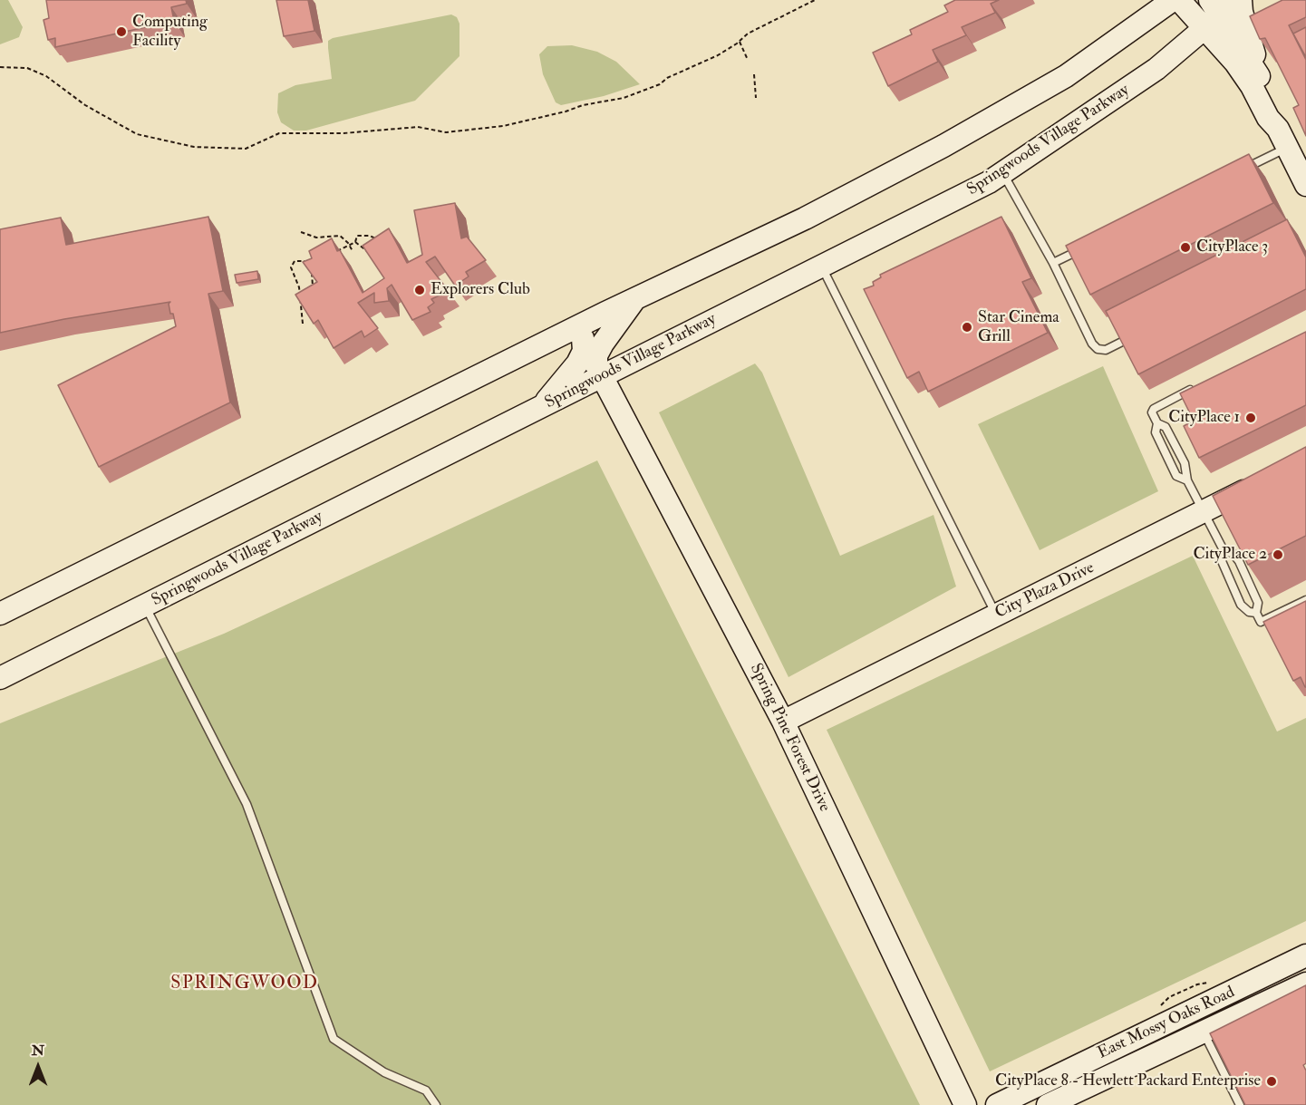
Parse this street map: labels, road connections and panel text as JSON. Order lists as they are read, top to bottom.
{
  "streets": {
    "main road": [
      "Springwoods Village Parkway",
      "City Plaza Drive",
      "Spring Pine Forest Drive",
      "East Mossy Oaks Road"
    ]
  },
  "crossings": [
    ["Springwoods Village Parkway", "Spring Pine Forest Drive"],
    ["City Plaza Drive", "Spring Pine Forest Drive"]
  ],
  "districts": ["SPRINGWOOD"],
  "places": [
    "Computing Facility",
    "CityPlace 3",
    "Explorers Club",
    "Star Cinema Grill",
    "CityPlace 1",
    "CityPlace 2",
    "CityPlace 8 - Hewlett Packard Enterprise"
  ],
  "north": "top"
}
